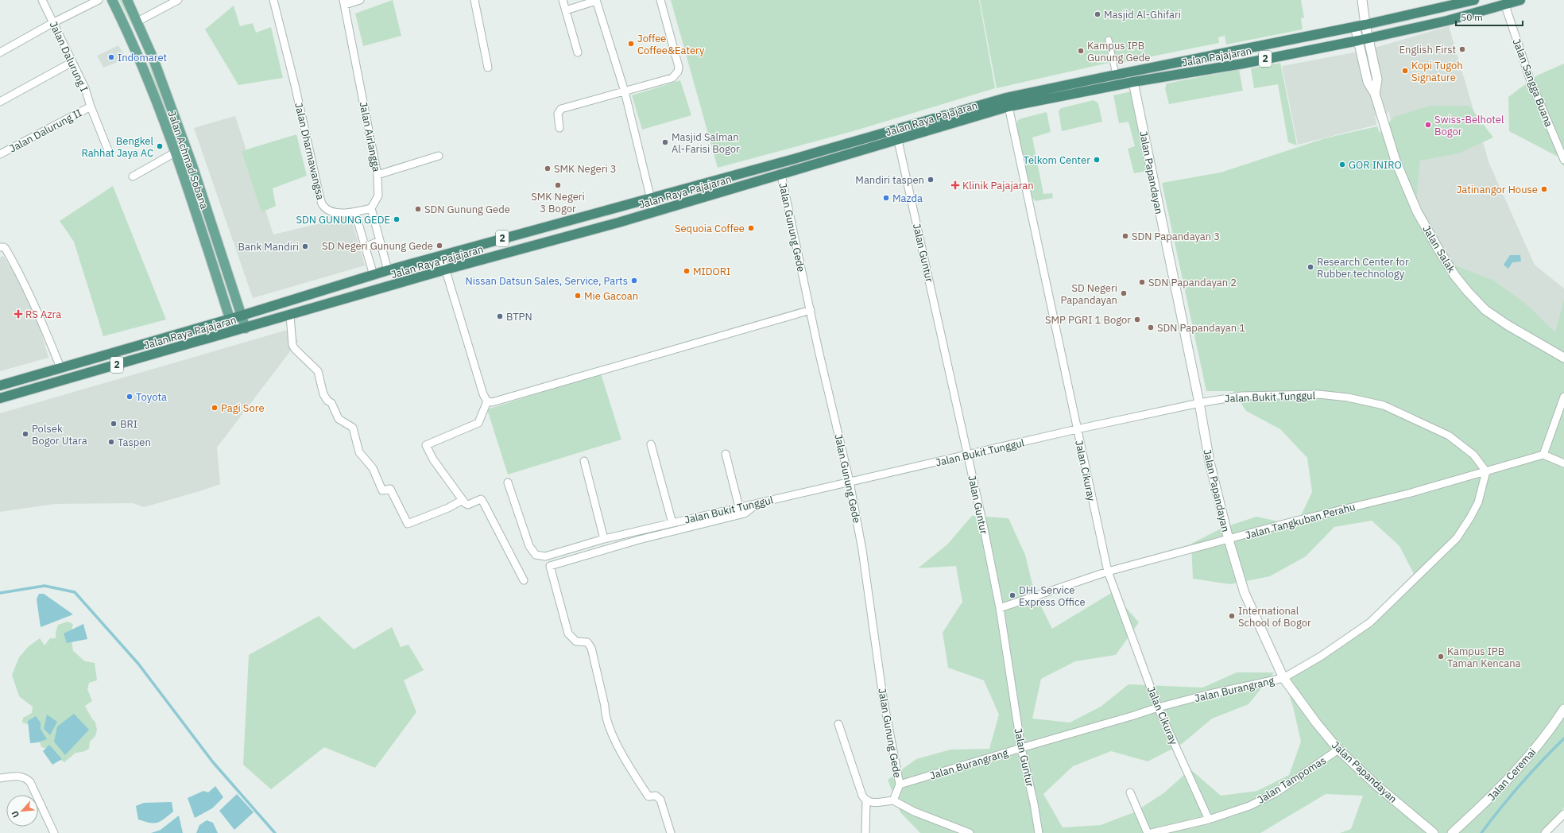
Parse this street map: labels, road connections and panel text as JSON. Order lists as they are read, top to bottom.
{
  "streets": {
    "highway": ["Jalan Pajajaran", "2", "Jalan Raya Pajajaran"],
    "main road": ["Jalan Achmad Sobana"],
    "street": [
      "Jalan Dalurung I",
      "Jalan Sangga Buana",
      "Jalan Dalurung II",
      "Jalan Airlangga",
      "Jalan Dharmawangsa",
      "Jalan Papandayan",
      "Jalan Gunung Gede",
      "Jalan Salak",
      "Jalan Guntur",
      "Jalan Bukit Tunggul",
      "Jalan Cikuray",
      "Jalan Tangkuban Perahu",
      "Jalan Burangrang",
      "Jalan Ceremai",
      "Jalan Tampomas"
    ]
  },
  "crossings": [
    ["Jalan Dalurung I", "Jalan Dalurung II"],
    ["Jalan Pajajaran", "Jalan Sangga Buana"],
    ["Jalan Pajajaran", "Jalan Raya Pajajaran"],
    ["Jalan Pajajaran", "Jalan Papandayan"],
    ["Jalan Pajajaran", "Jalan Salak"],
    ["Jalan Pajajaran", "Jalan Cikuray"],
    ["Jalan Raya Pajajaran", "Jalan Achmad Sobana"],
    ["Jalan Raya Pajajaran", "Jalan Gunung Gede"],
    ["Jalan Raya Pajajaran", "Jalan Guntur"],
    ["Jalan Raya Pajajaran", "Jalan Cikuray"],
    ["Jalan Airlangga", "Jalan Dharmawangsa"],
    ["Jalan Papandayan", "Jalan Bukit Tunggul"],
    ["Jalan Papandayan", "Jalan Tangkuban Perahu"],
    ["Jalan Papandayan", "Jalan Burangrang"],
    ["Jalan Papandayan", "Jalan Tampomas"],
    ["Jalan Gunung Gede", "Jalan Bukit Tunggul"],
    ["Jalan Gunung Gede", "Jalan Burangrang"],
    ["Jalan Guntur", "Jalan Bukit Tunggul"],
    ["Jalan Guntur", "Jalan Tangkuban Perahu"],
    ["Jalan Guntur", "Jalan Burangrang"],
    ["Jalan Bukit Tunggul", "Jalan Cikuray"],
    ["Jalan Bukit Tunggul", "Jalan Tangkuban Perahu"],
    ["Jalan Bukit Tunggul", "Jalan Burangrang"],
    ["Jalan Cikuray", "Jalan Tangkuban Perahu"],
    ["Jalan Cikuray", "Jalan Burangrang"],
    ["Jalan Cikuray", "Jalan Tampomas"],
    ["Jalan Tangkuban Perahu", "Jalan Burangrang"]
  ],
  "places": {
    "other": [
      "Masjid Al-Ghifari",
      "Joffee Coffee&Eatery",
      "English First",
      "Kampus IPB Gunung Gede",
      "Indomaret",
      "Kopi Tugoh Signature",
      "Swiss-Belhotel Bogor",
      "Masjid Salman Al-Farisi Bogor",
      "Bengkel Rahhat Jaya AC",
      "Telkom Center",
      "GOR INIRO",
      "SMK Negeri 3",
      "Mandiri taspen",
      "SMK Negeri 3 Bogor",
      "Jatinangor House",
      "Mazda",
      "SDN Gunung Gede",
      "SDN GUNUNG GEDE",
      "Sequoia Coffee",
      "SDN Papandayan 3",
      "SD Negeri Gunung Gede",
      "Bank Mandiri",
      "Research Center for Rubber technology",
      "MIDORI",
      "Nissan Datsun Sales, Service, Parts",
      "SDN Papandayan 2",
      "SD Negeri Papandayan",
      "Mie Gacoan",
      "BTPN",
      "SMP PGRI 1 Bogor",
      "SDN Papandayan 1",
      "Toyota",
      "Pagi Sore",
      "BRI",
      "Polsek Bogor Utara",
      "Taspen",
      "DHL Service Express Office",
      "International School of Bogor",
      "Kampus IPB Taman Kencana"
    ],
    "health": ["Klinik Pajajaran", "RS Azra"]
  },
  "scale_bar": "50 m",
  "north": "bottom left"
}
